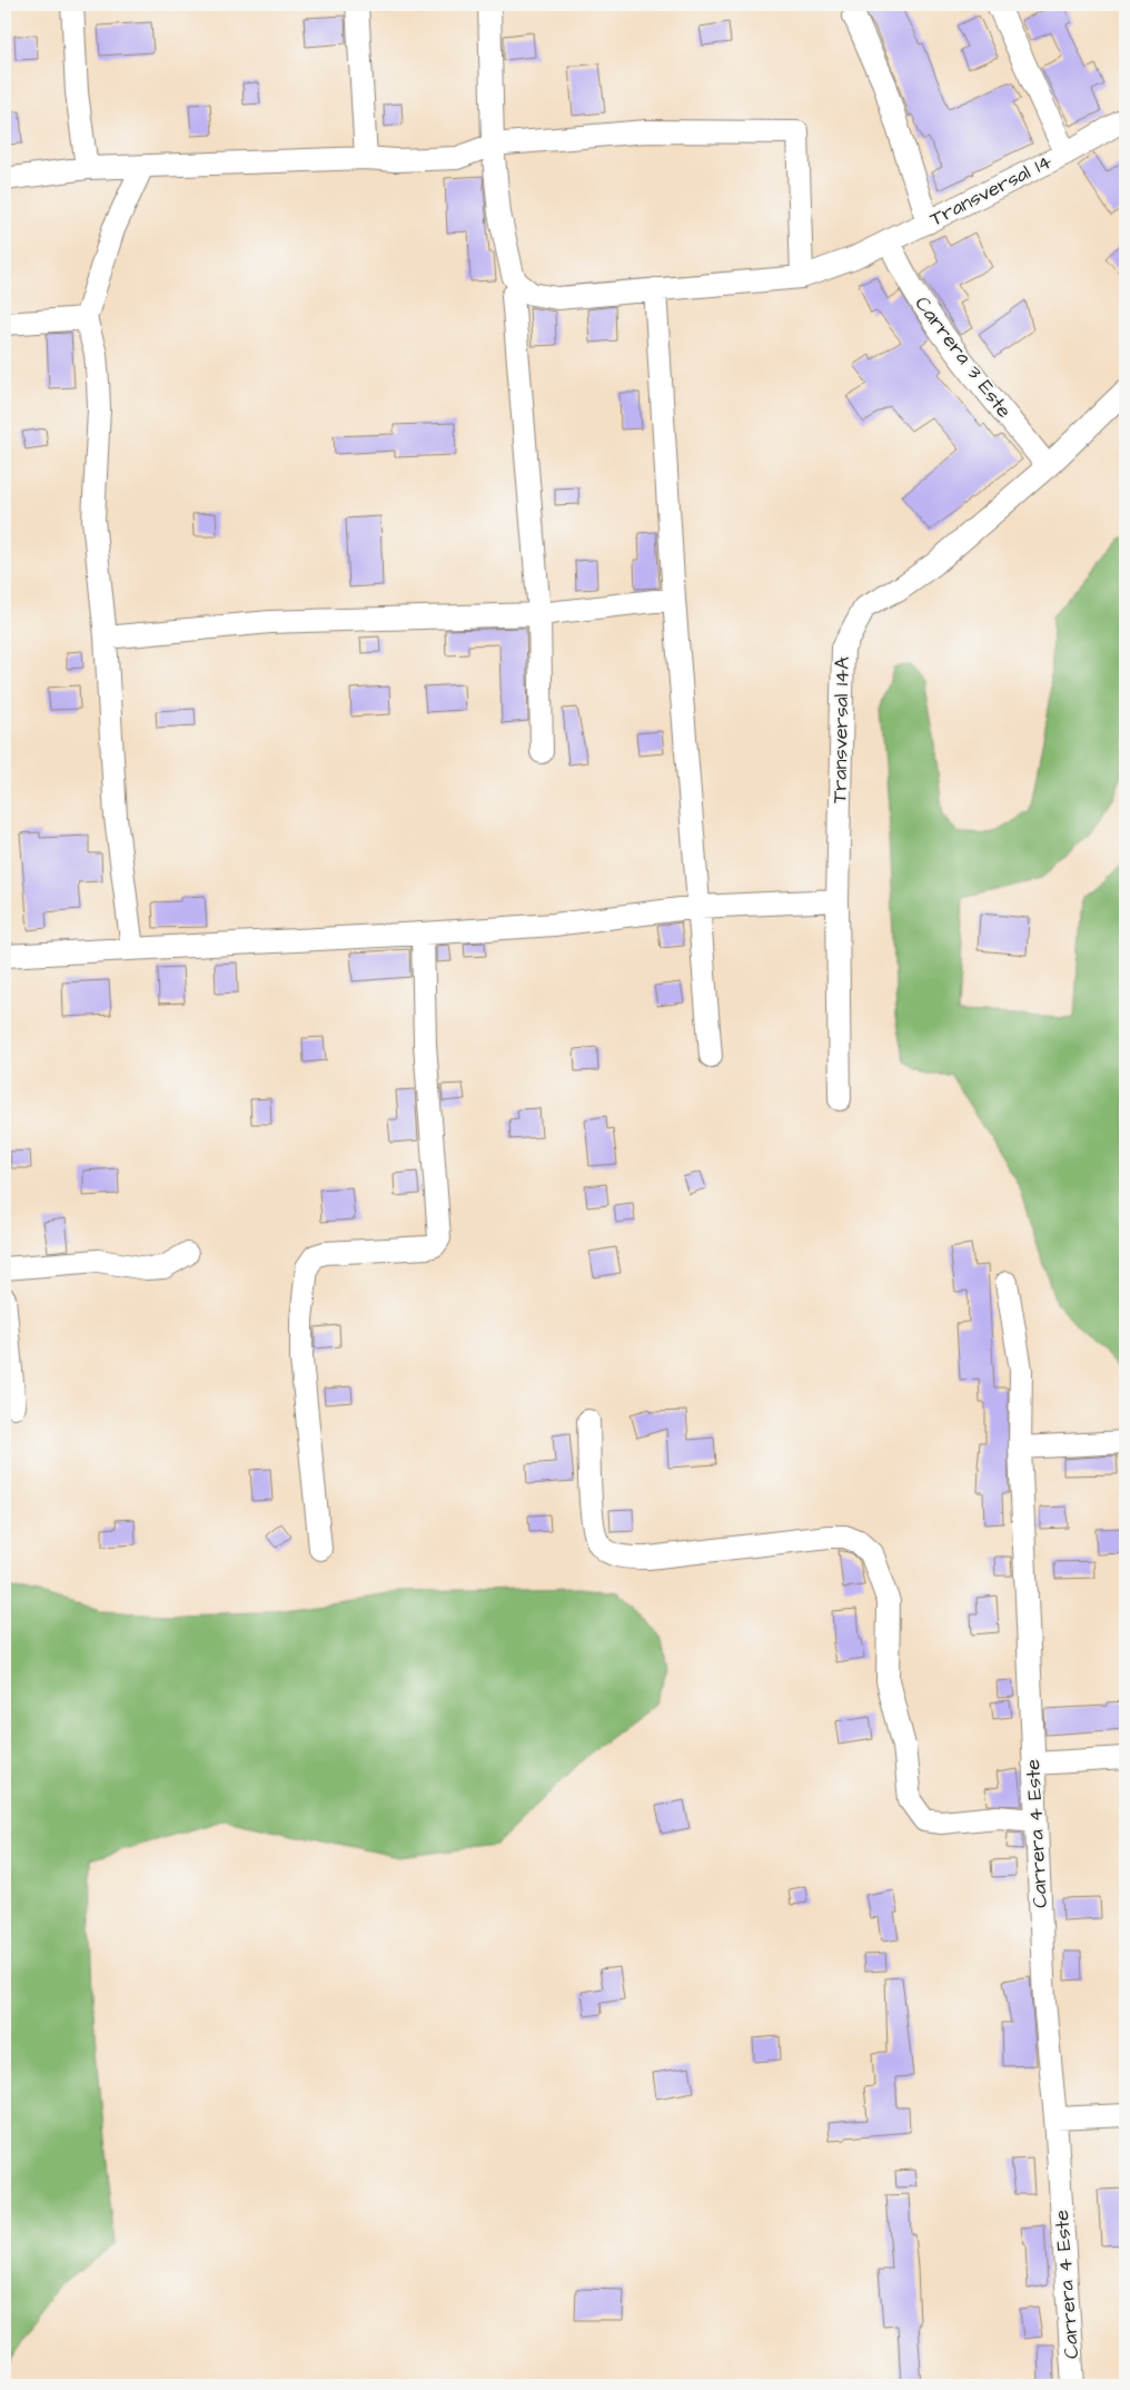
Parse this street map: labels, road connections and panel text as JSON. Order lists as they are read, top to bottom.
{
  "streets": {
    "street": [
      "Transversal 14",
      "Carrera 3 Este",
      "Transversal 14A",
      "Carrera 4 Este"
    ]
  },
  "crossings": [
    ["Transversal 14", "Carrera 3 Este"],
    ["Carrera 3 Este", "Transversal 14A"]
  ]
}
